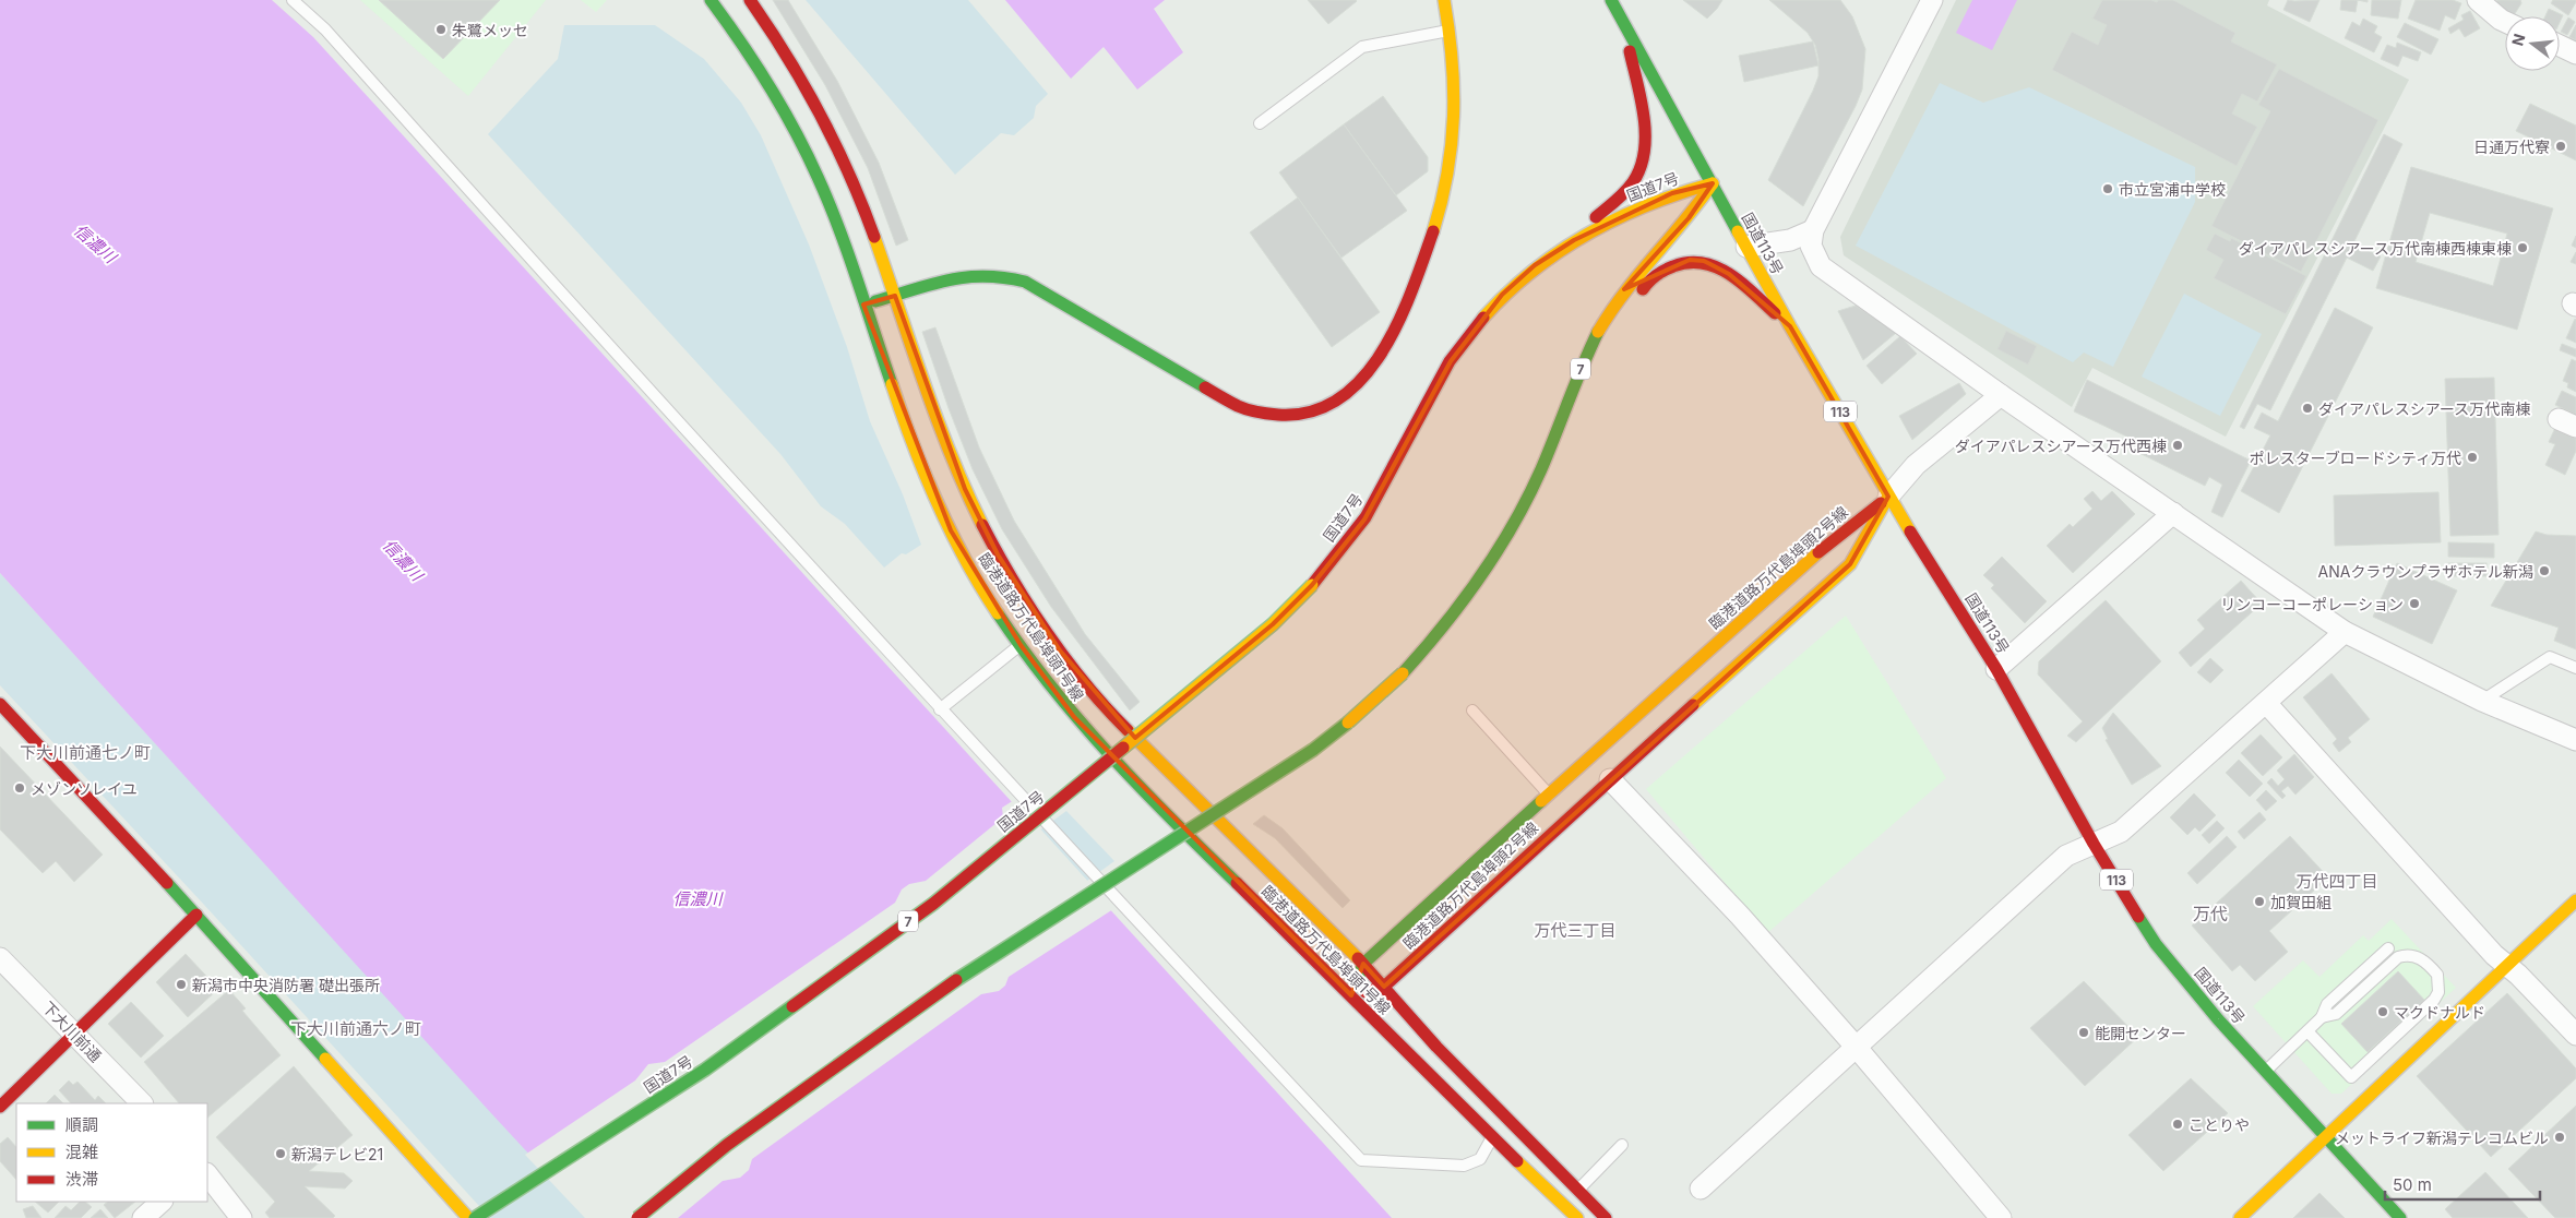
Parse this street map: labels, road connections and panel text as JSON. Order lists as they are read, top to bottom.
{
  "streets": {
    "main road": [
      "国道7号",
      "国道113号",
      "7",
      "113",
      "臨港道路万代島埠頭2号線",
      "臨港道路万代島埠頭1号線"
    ],
    "street": ["下大川前通"]
  },
  "crossings": [
    ["国道7号", "国道113号"],
    ["国道7号", "7"],
    ["国道113号", "7"],
    ["国道113号", "臨港道路万代島埠頭2号線"],
    ["臨港道路万代島埠頭2号線", "臨港道路万代島埠頭1号線"]
  ],
  "districts": [
    "下大川前通七ノ町",
    "万代四丁目",
    "万代",
    "万代三丁目",
    "下大川前通六ノ町"
  ],
  "water": ["信濃川"],
  "places": [
    "朱鷺メッセ",
    "日通万代寮",
    "市立宮浦中学校",
    "ダイアパレスシアース万代南棟西棟東棟",
    "ダイアパレスシアース万代南棟",
    "ダイアパレスシアース万代西棟",
    "ポレスターブロードシティ万代",
    "ANAクラウンプラザホテル新潟",
    "リンコーコーポレーション",
    "メゾンソレイユ",
    "加賀田組",
    "新潟市中央消防署 礎出張所",
    "マクドナルド",
    "能開センター",
    "ことりや",
    "メットライフ新潟テレコムビル",
    "新潟テレビ21"
  ],
  "legend": ["順調", "混雑", "渋滞"],
  "scale_bar": "50 m",
  "north": "left"
}
